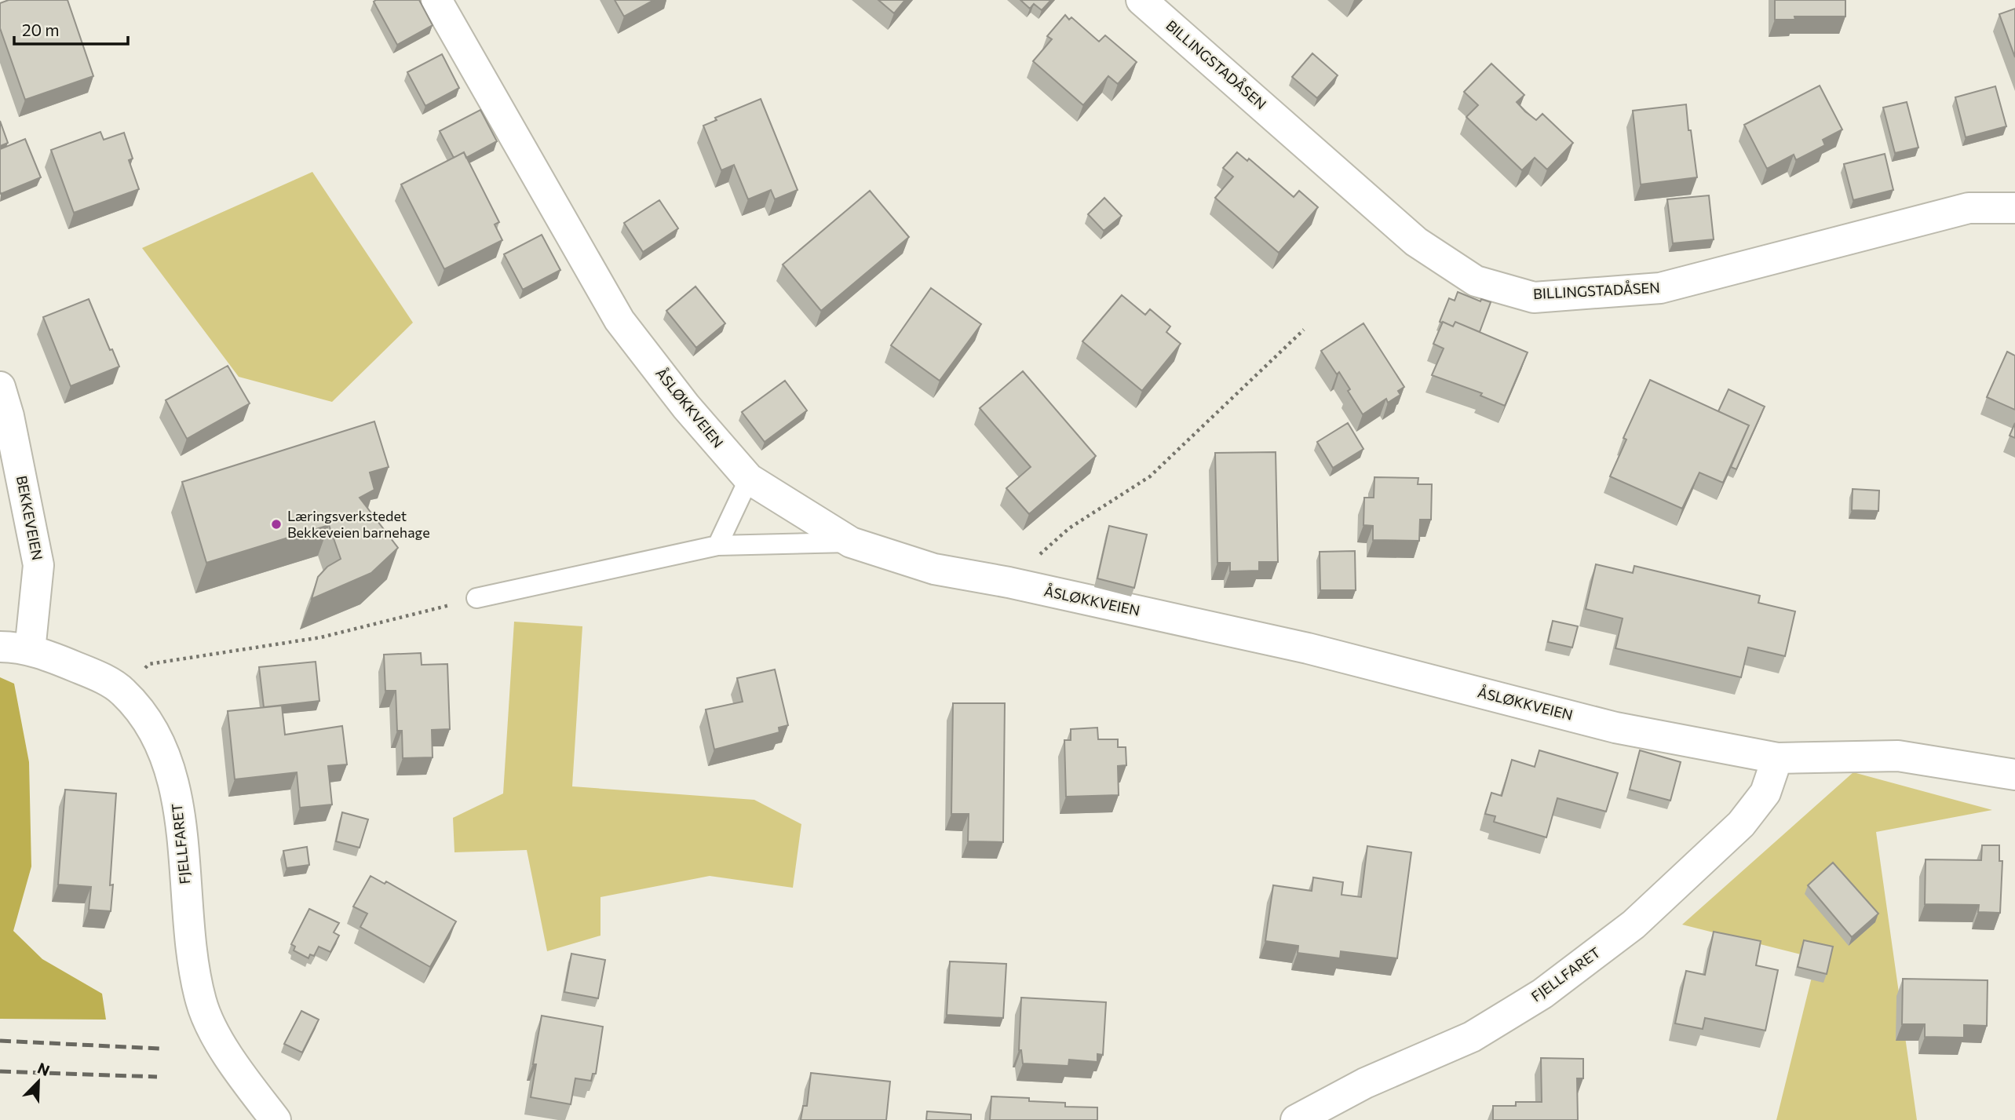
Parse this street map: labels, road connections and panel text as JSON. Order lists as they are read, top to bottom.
{
  "streets": {
    "street": [
      "BILLINGSTADÅSEN",
      "ÅSLØKKVEIEN",
      "BEKKEVEIEN",
      "FJELLFARET"
    ]
  },
  "crossings": [
    ["ÅSLØKKVEIEN", "FJELLFARET"],
    ["BEKKEVEIEN", "FJELLFARET"]
  ],
  "places": ["Læringsverkstedet Bekkeveien barnehage"],
  "scale_bar": "20 m",
  "north": "top right"
}
